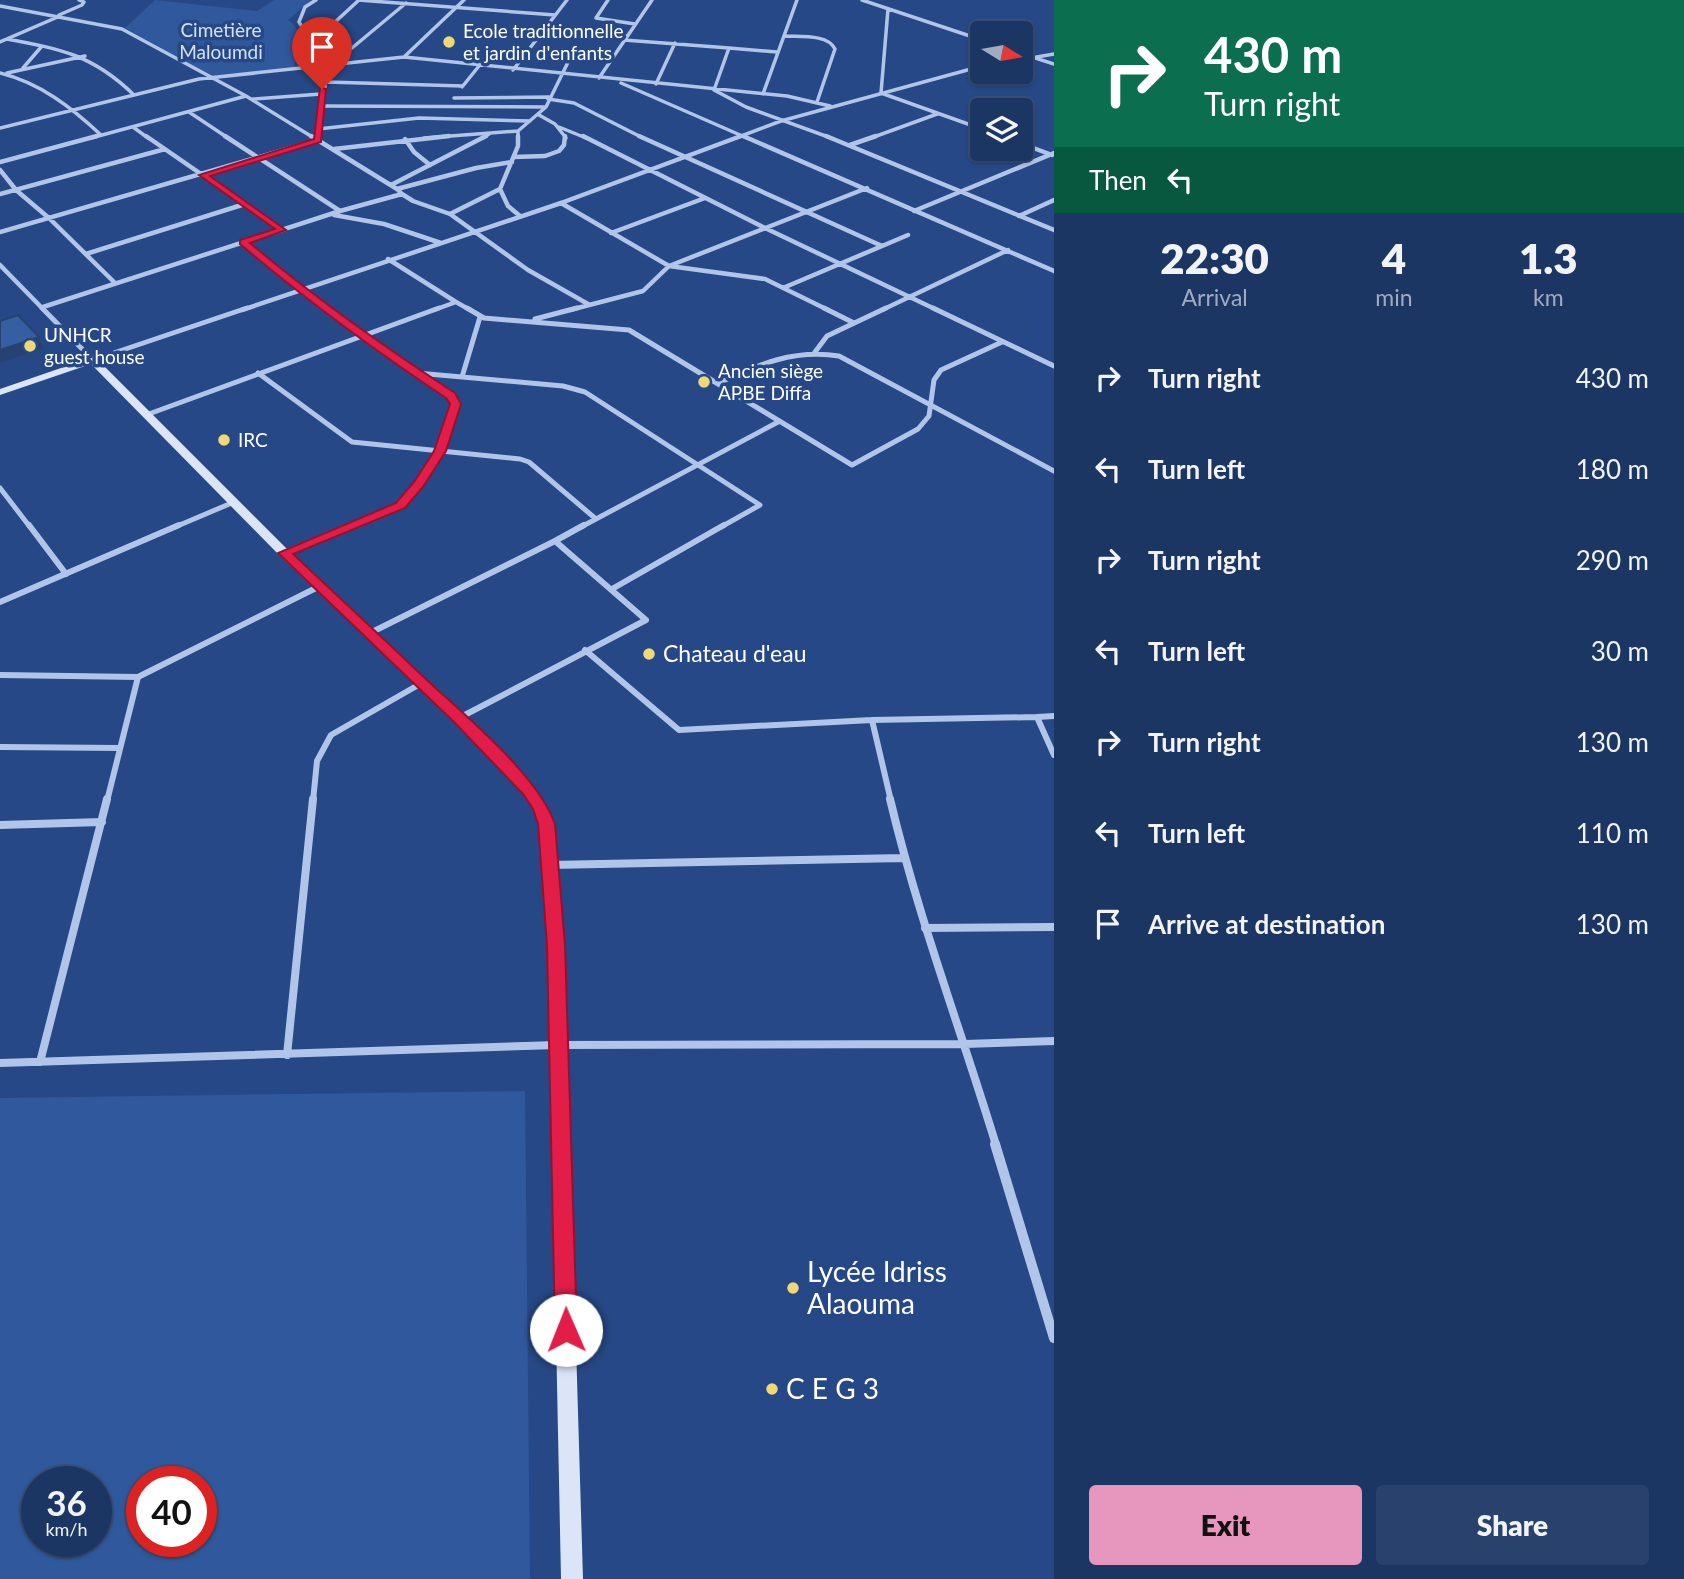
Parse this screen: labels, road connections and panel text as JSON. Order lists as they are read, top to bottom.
{
  "parks": ["Cimetière Maloumdi"],
  "places": [
    "Ecole traditionnelle et jardin d'enfants",
    "UNHCR guest house",
    "Ancien siège APBE Diffa",
    "IRC",
    "Chateau d'eau",
    "Lycée Idriss Alaouma",
    "C E G 3"
  ],
  "north": "right",
  "page": {
    "turn": ["430 m", "Turn right"],
    "then": "Then",
    "eta": [
      "22:30",
      "Arrival",
      "4",
      "min",
      "1.3",
      "km"
    ],
    "list": [
      {
        "name": "Turn right",
        "value": "430 m"
      },
      {
        "name": "Turn left",
        "value": "180 m"
      },
      {
        "name": "Turn right",
        "value": "290 m"
      },
      {
        "name": "Turn left",
        "value": "30 m"
      },
      {
        "name": "Turn right",
        "value": "130 m"
      },
      {
        "name": "Turn left",
        "value": "110 m"
      },
      {
        "name": "Arrive at destination",
        "value": "130 m"
      }
    ],
    "speed": "36 km/h",
    "limit": "40",
    "buttons": ["Exit", "Share"]
  }
}
